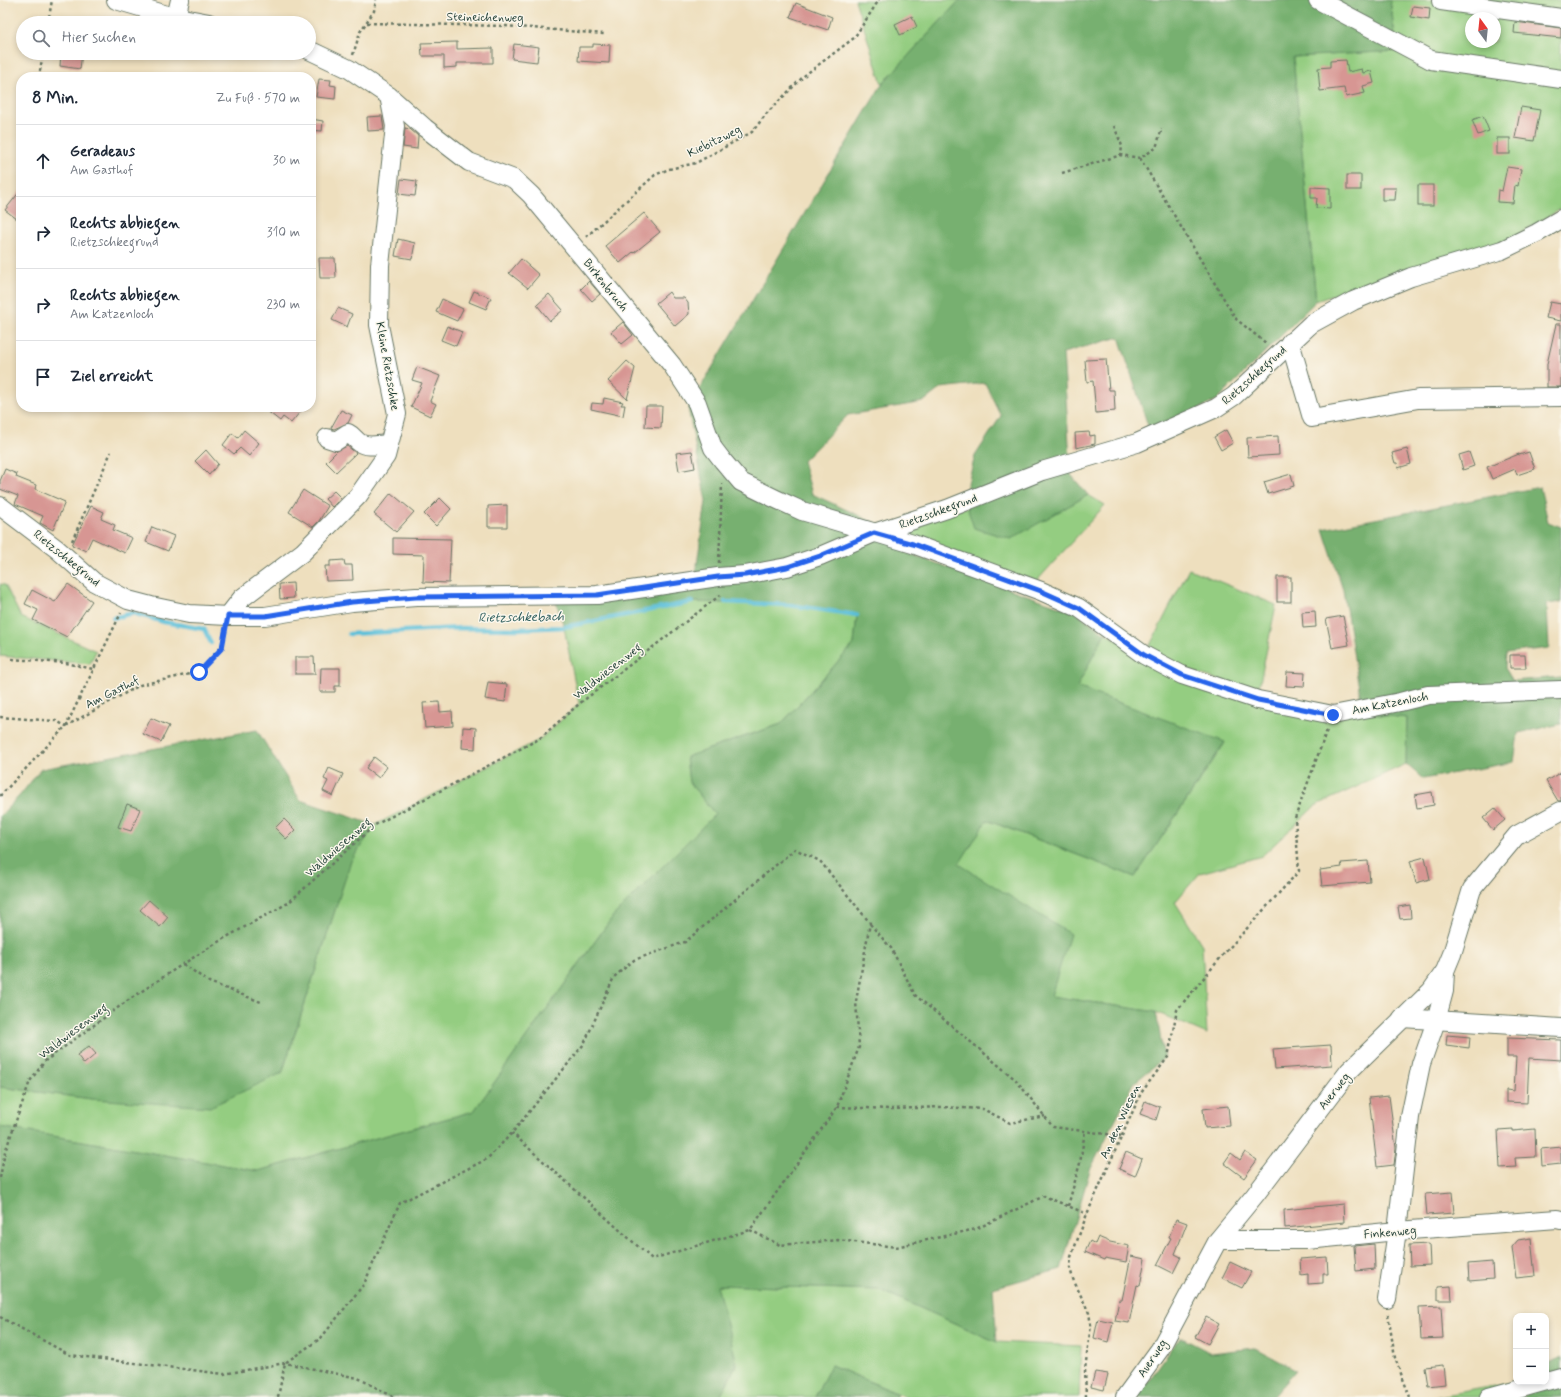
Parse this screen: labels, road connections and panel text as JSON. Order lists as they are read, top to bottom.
{
  "streets": {
    "street": [
      "Birkenbruch",
      "Kleine Rietzschke",
      "Rietzschkegrund",
      "Am Katzenloch",
      "Auerweg",
      "Finkenweg"
    ],
    "path": [
      "Steineichenweg",
      "Kiebitzweg",
      "Waldwiesenweg",
      "Am Gasthof",
      "An den Wiesen"
    ]
  },
  "crossings": [
    ["Kiebitzweg", "Birkenbruch"],
    ["Birkenbruch", "Kleine Rietzschke"],
    ["Birkenbruch", "Rietzschkegrund"],
    ["Birkenbruch", "Am Katzenloch"],
    ["Kleine Rietzschke", "Rietzschkegrund"],
    ["Kleine Rietzschke", "Am Gasthof"],
    ["Rietzschkegrund", "Waldwiesenweg"],
    ["Rietzschkegrund", "Am Gasthof"],
    ["Rietzschkegrund", "Am Katzenloch"],
    ["Am Katzenloch", "An den Wiesen"],
    ["Auerweg", "Finkenweg"]
  ],
  "water": ["Rietzschkebach"],
  "north": "top",
  "page": {
    "search": "Hier suchen",
    "heading": ["8 Min.", "Zu Fuß · 570 m"],
    "list": [
      ["Geradeaus", "Am Gasthof", "30 m"],
      ["Rechts abbiegen", "Rietzschkegrund", "310 m"],
      ["Rechts abbiegen", "Am Katzenloch", "230 m"],
      "Ziel erreicht"
    ],
    "map_buttons": ["+", "−"]
  }
}
